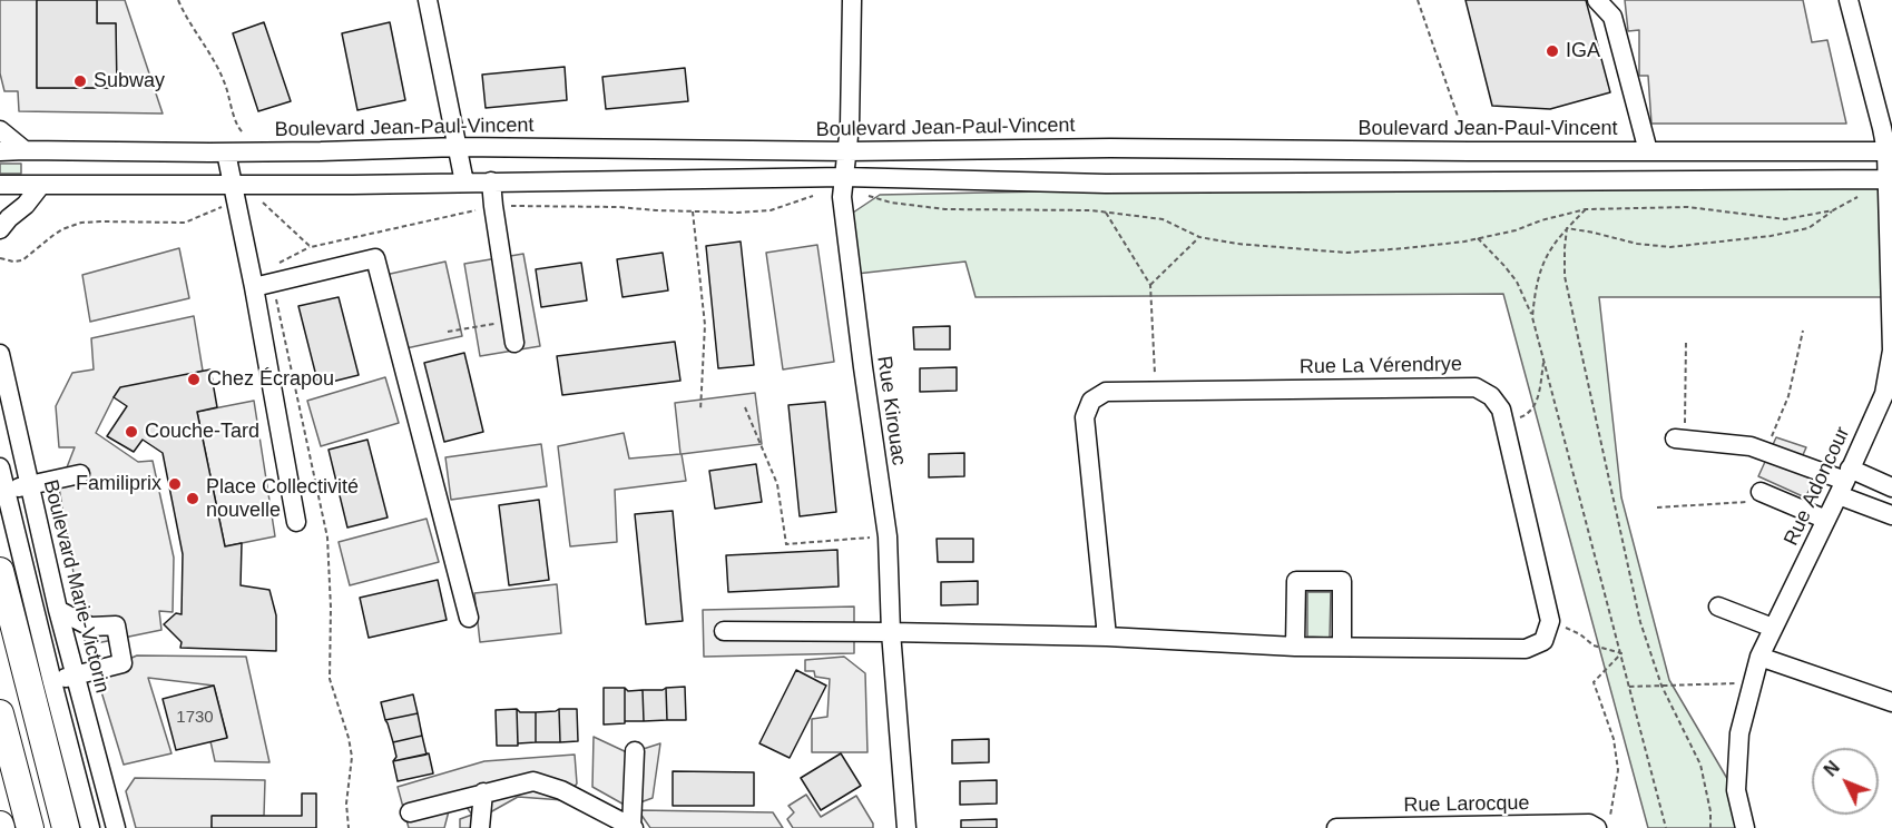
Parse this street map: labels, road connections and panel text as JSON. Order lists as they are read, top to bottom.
{
  "streets": {
    "street": [
      "Boulevard Jean-Paul-Vincent",
      "Rue La Vérendrye",
      "Rue Kirouac",
      "Rue Adoncour",
      "Boulevard Marie-Victorin",
      "Rue Larocque"
    ]
  },
  "crossings": [
    ["Boulevard Jean-Paul-Vincent", "Rue Kirouac"],
    ["Boulevard Jean-Paul-Vincent", "Rue Adoncour"]
  ],
  "places": [
    "IGA",
    "Subway",
    "Chez Écrapou",
    "Couche-Tard",
    "Familiprix",
    "Place Collectivité nouvelle"
  ],
  "house_numbers": ["1730"],
  "north": "top left"
}
